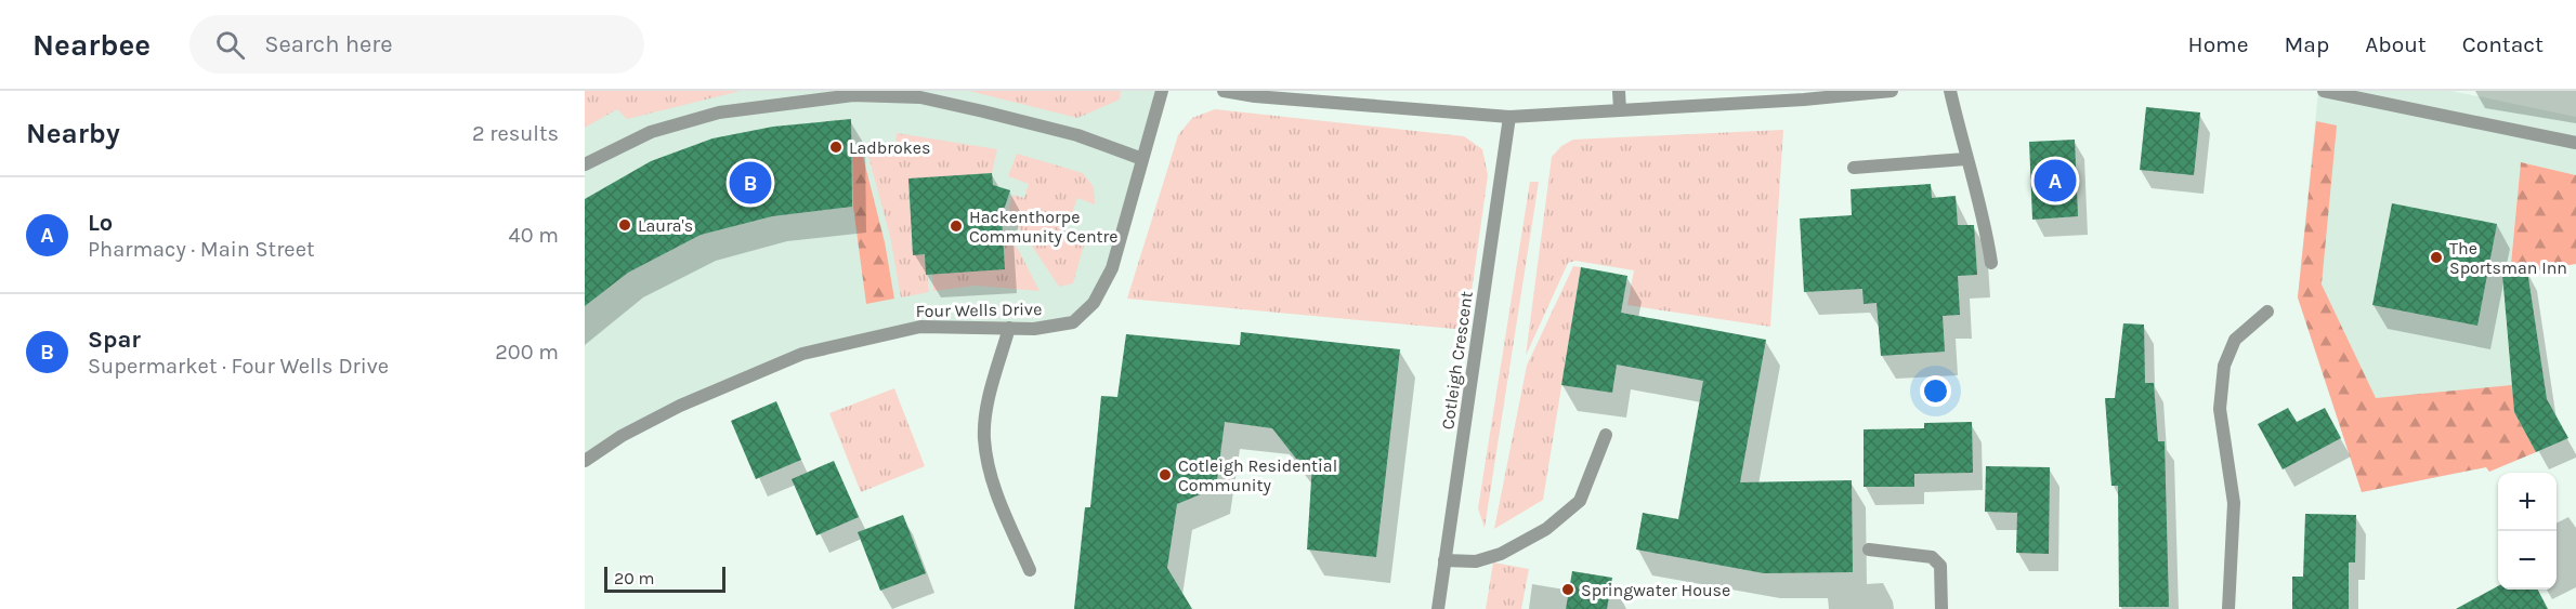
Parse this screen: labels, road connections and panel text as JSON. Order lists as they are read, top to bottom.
{
  "streets": {
    "street": ["Four Wells Drive", "Cotleigh Crescent"]
  },
  "places": [
    "Ladbrokes",
    "Laura's",
    "Hackenthorpe Community Centre",
    "The Sportsman Inn",
    "Cotleigh Residential Community",
    "Springwater House"
  ],
  "scale_bar": "20 m",
  "page": {
    "header": "Nearbee",
    "search": "Search here",
    "nav": [
      "Home",
      "Map",
      "About",
      "Contact"
    ],
    "heading": ["Nearby", "2 results"],
    "pins": ["A", "B"],
    "list": [
      {
        "mark": "A",
        "name": "Lo",
        "note": "Pharmacy · Main Street",
        "value": "40 m"
      },
      {
        "mark": "B",
        "name": "Spar",
        "note": "Supermarket · Four Wells Drive",
        "value": "200 m"
      }
    ],
    "map_buttons": ["+", "−"],
    "scale": "20 m"
  }
}
